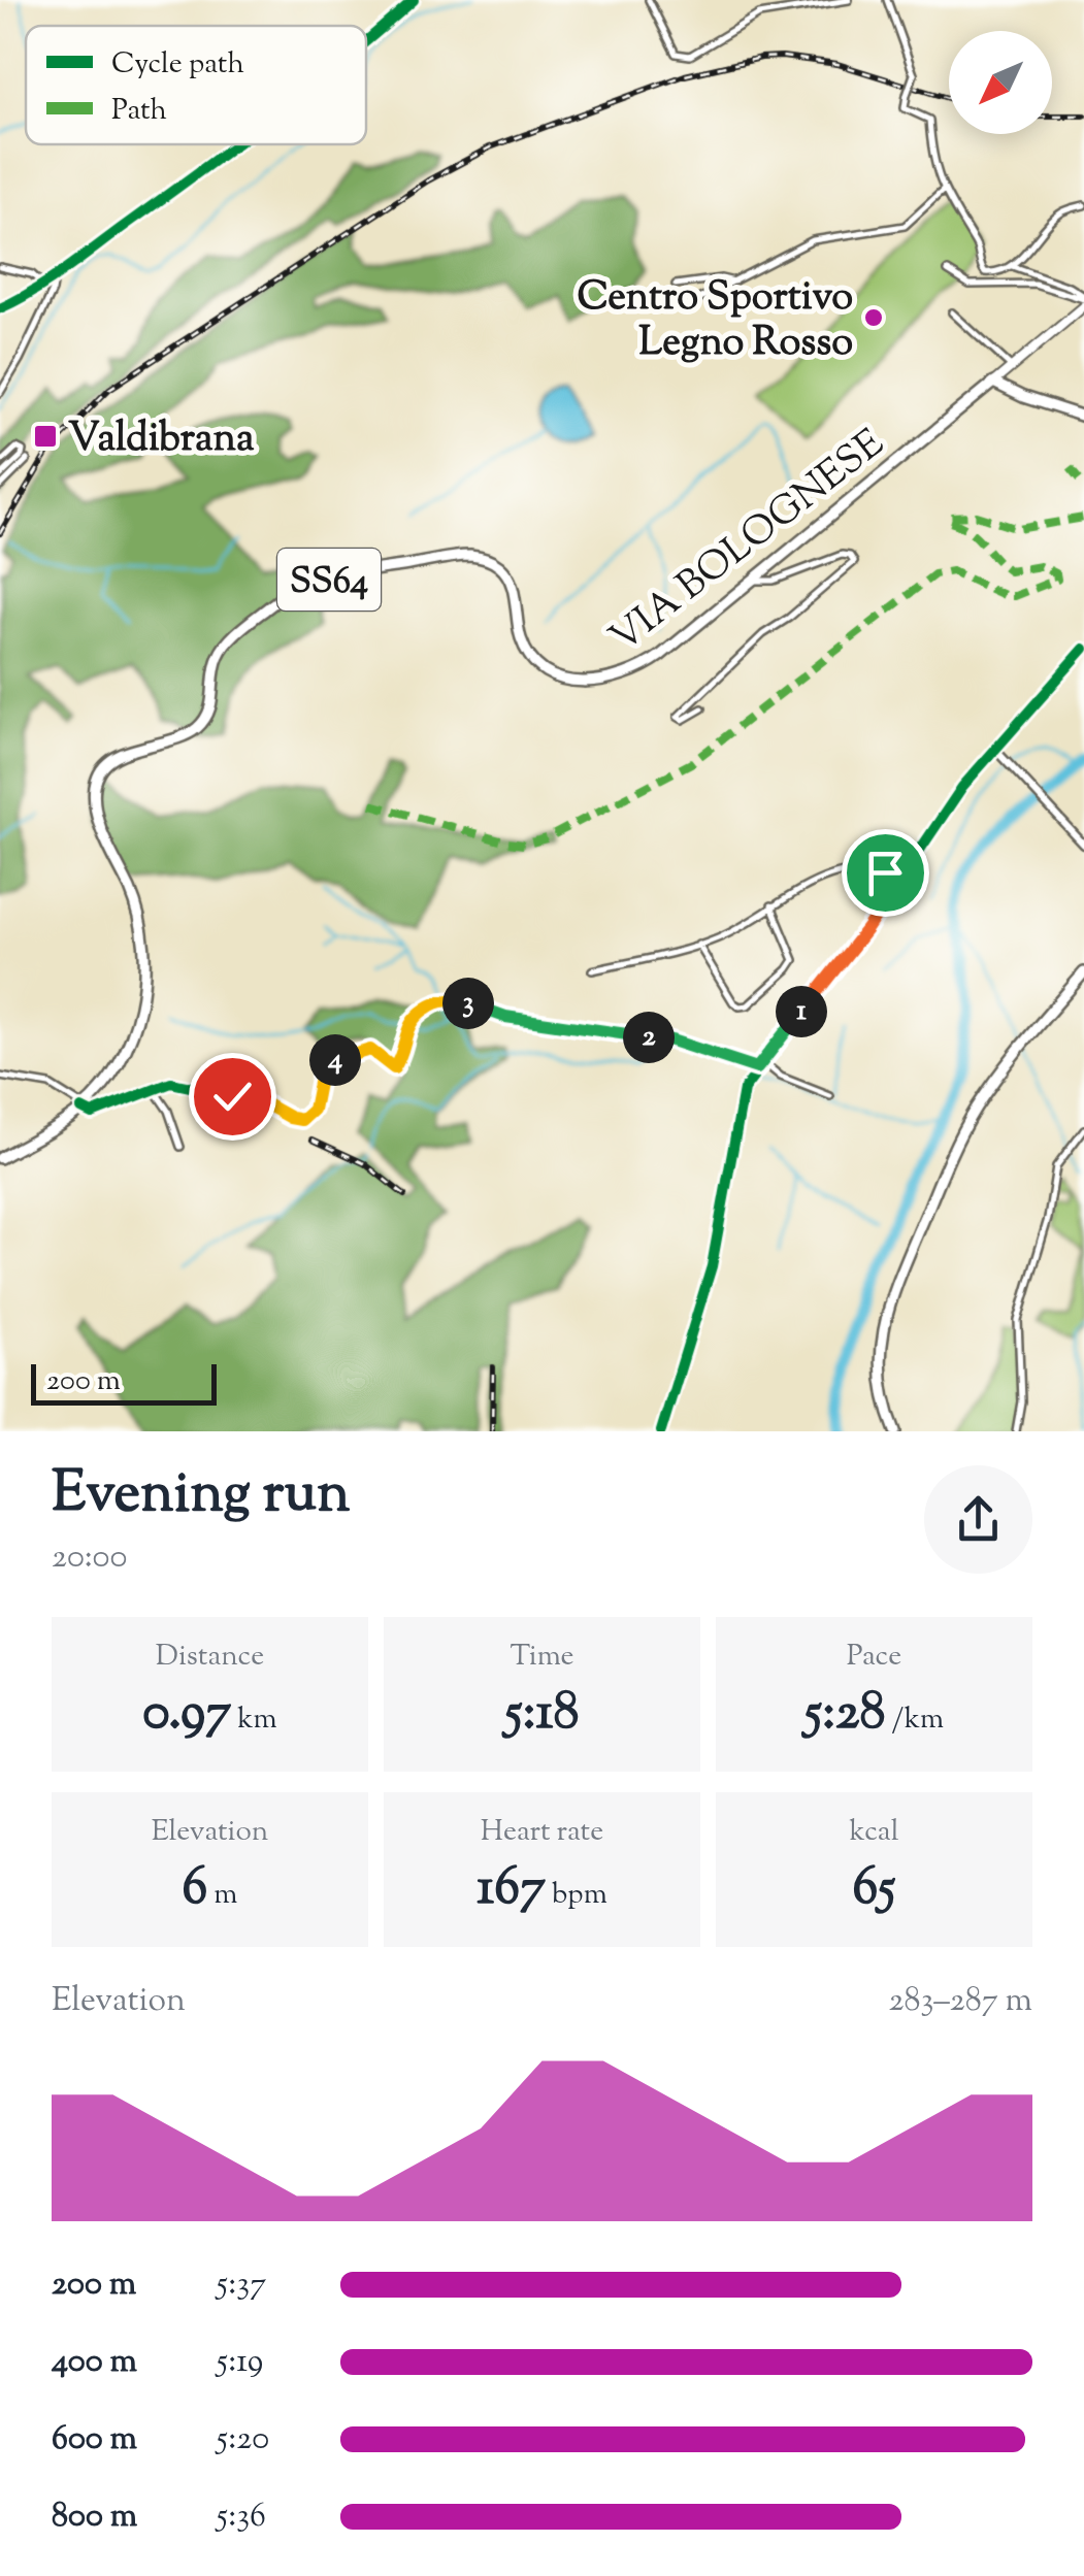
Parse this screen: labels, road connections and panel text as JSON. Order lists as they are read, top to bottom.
{
  "streets": {
    "main road": ["VIA BOLOGNESE", "SS64"]
  },
  "places": {
    "other": ["Centro Sportivo Legno Rosso"],
    "transit": ["Valdibrana"]
  },
  "legend": ["Cycle path", "Path"],
  "scale_bar": "200 m",
  "north": "bottom left",
  "page": {
    "pins": [
      "3",
      "1",
      "2",
      "4"
    ],
    "scale": "200 m",
    "heading": ["Evening run", "20:00"],
    "stats": [
      ["Distance", "0.97 km"],
      ["Time", "5:18"],
      ["Pace", "5:28 /km"],
      ["Elevation", "6 m"],
      ["Heart rate", "167 bpm"],
      ["kcal", "65"]
    ],
    "chart": ["Elevation", "283–287 m"],
    "list": [
      {
        "name": "200 m",
        "note": "5:37"
      },
      {
        "name": "400 m",
        "note": "5:19"
      },
      {
        "name": "600 m",
        "note": "5:20"
      },
      {
        "name": "800 m",
        "note": "5:36"
      }
    ]
  }
}
